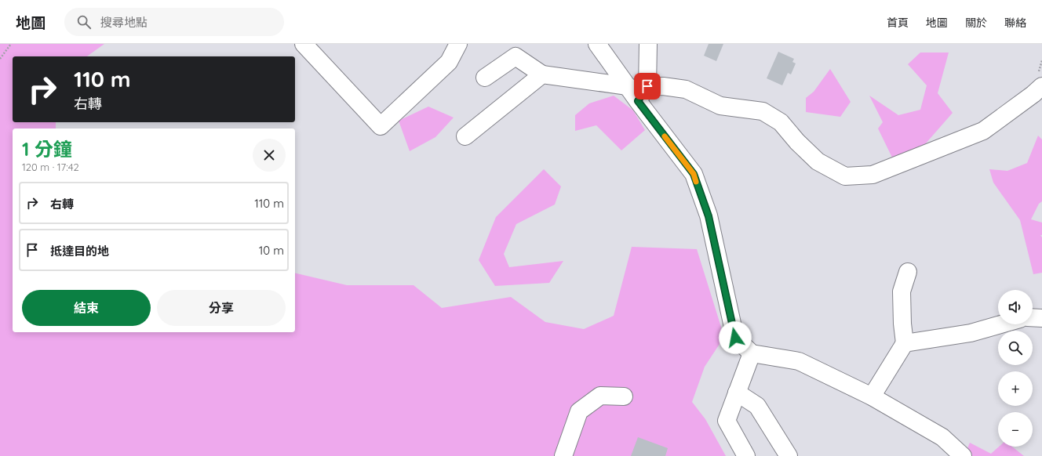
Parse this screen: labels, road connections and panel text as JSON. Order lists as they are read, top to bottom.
{
  "page": {
    "header": "地圖",
    "search": "搜尋地點",
    "nav": [
      "首頁",
      "地圖",
      "關於",
      "聯絡"
    ],
    "turn": ["110 m", "右轉"],
    "heading": ["1 分鐘", "120 m · 17:42"],
    "list": [
      {
        "name": "右轉",
        "value": "110 m"
      },
      {
        "name": "抵達目的地",
        "value": "10 m"
      }
    ],
    "buttons": ["結束", "分享"],
    "map_buttons": ["+", "−"]
  }
}
